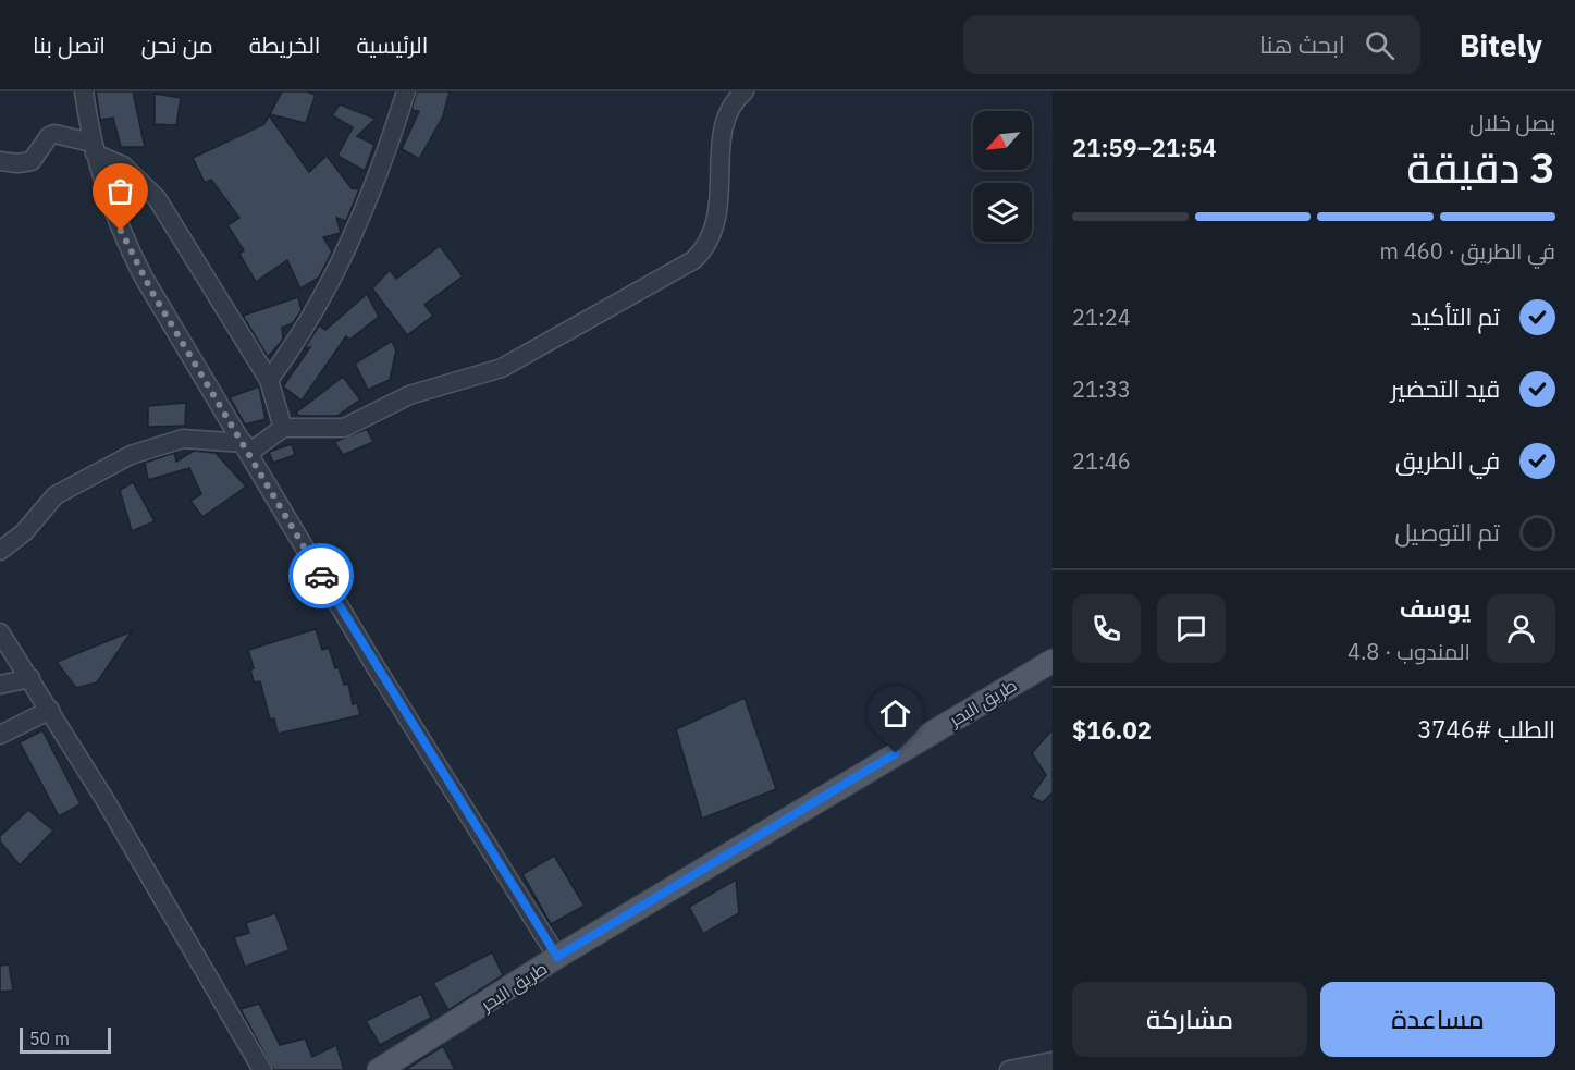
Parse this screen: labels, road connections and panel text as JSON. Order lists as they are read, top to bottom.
{
  "streets": {
    "main road": ["طريق البحر"]
  },
  "scale_bar": "50 m",
  "north": "bottom left",
  "page": {
    "header": "Bitely",
    "search": "ابحث هنا",
    "nav": [
      "الرئيسية",
      "الخريطة",
      "من نحن",
      "اتصل بنا"
    ],
    "heading": ["3 دقيقة", "يصل خلال", "21:54–21:59"],
    "panel": [
      "يوسف",
      "المندوب · 4.8",
      "الطلب #3746",
      "$16.02"
    ],
    "bar": "في الطريق · 460 m",
    "list": [
      ["تم التأكيد", "21:24"],
      ["قيد التحضير", "21:33"],
      ["في الطريق", "21:46"],
      "تم التوصيل"
    ],
    "buttons": ["مساعدة", "مشاركة"],
    "scale": "50 m"
  }
}
